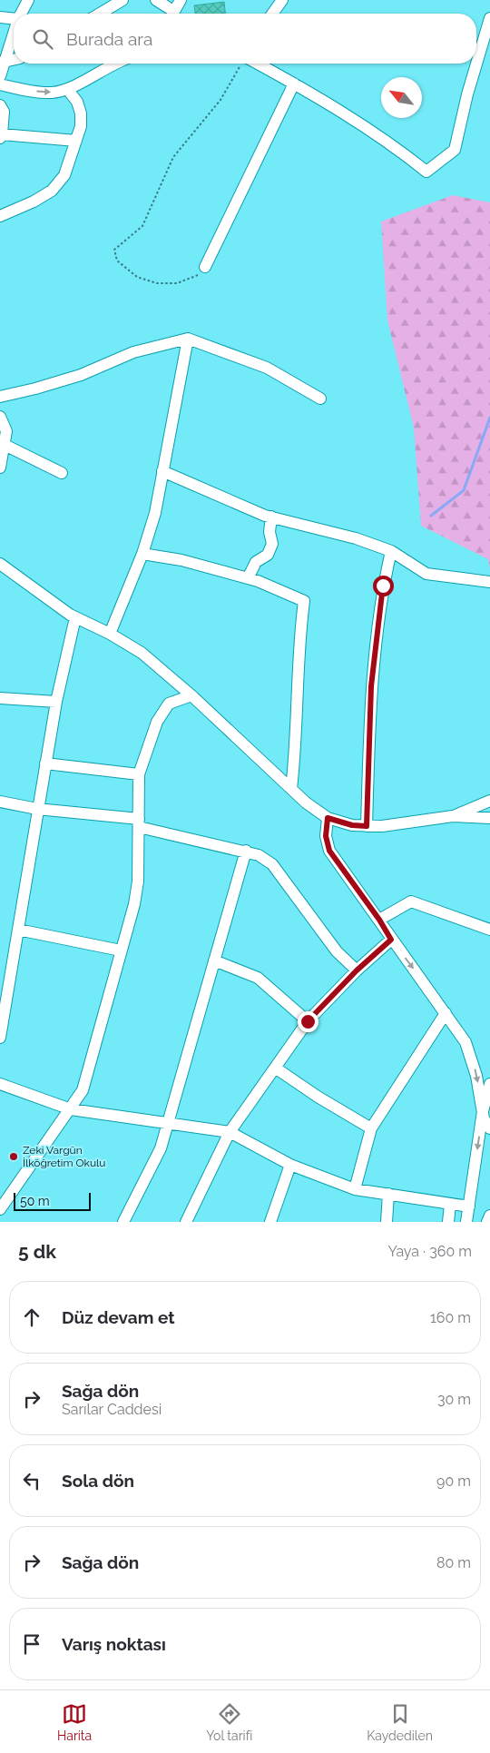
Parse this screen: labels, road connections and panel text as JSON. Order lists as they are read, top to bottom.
{
  "places": ["Zeki Vargün İlköğretim Okulu"],
  "scale_bar": "50 m",
  "north": "top left",
  "page": {
    "search": "Burada ara",
    "scale": "50 m",
    "heading": ["5 dk", "Yaya · 360 m"],
    "list": [
      ["Düz devam et", "160 m"],
      ["Sağa dön", "Sarılar Caddesi", "30 m"],
      ["Sola dön", "90 m"],
      ["Sağa dön", "80 m"],
      "Varış noktası"
    ],
    "nav": ["Harita", "Yol tarifi", "Kaydedilen"]
  }
}
